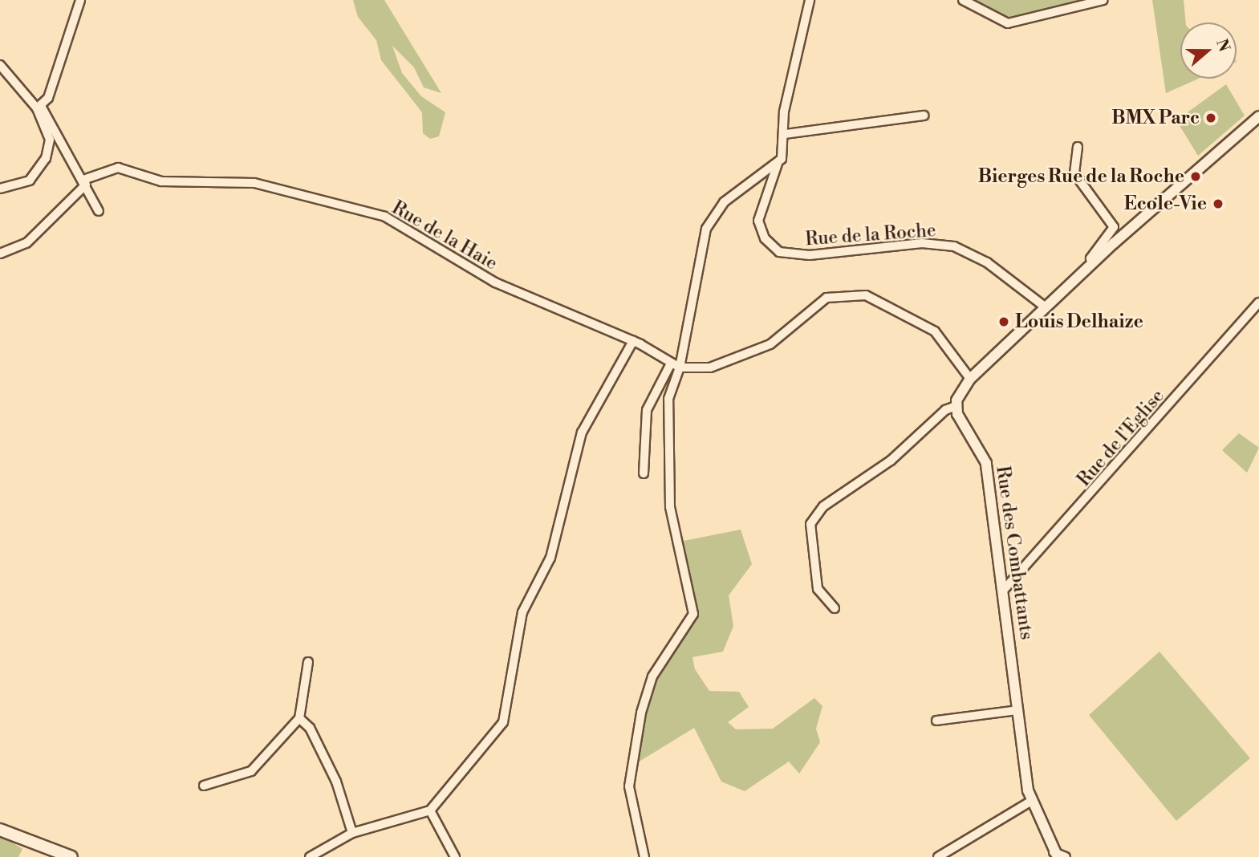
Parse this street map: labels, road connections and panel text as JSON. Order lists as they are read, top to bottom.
{
  "streets": {
    "street": [
      "Rue de la Roche",
      "Rue de la Haie",
      "Rue de l'Eglise",
      "Rue des Combattants"
    ]
  },
  "crossings": [
    ["Rue de l'Eglise", "Rue des Combattants"]
  ],
  "places": [
    "BMX Parc",
    "Bierges Rue de la Roche",
    "Ecole-Vie",
    "Louis Delhaize"
  ],
  "north": "right"
}
